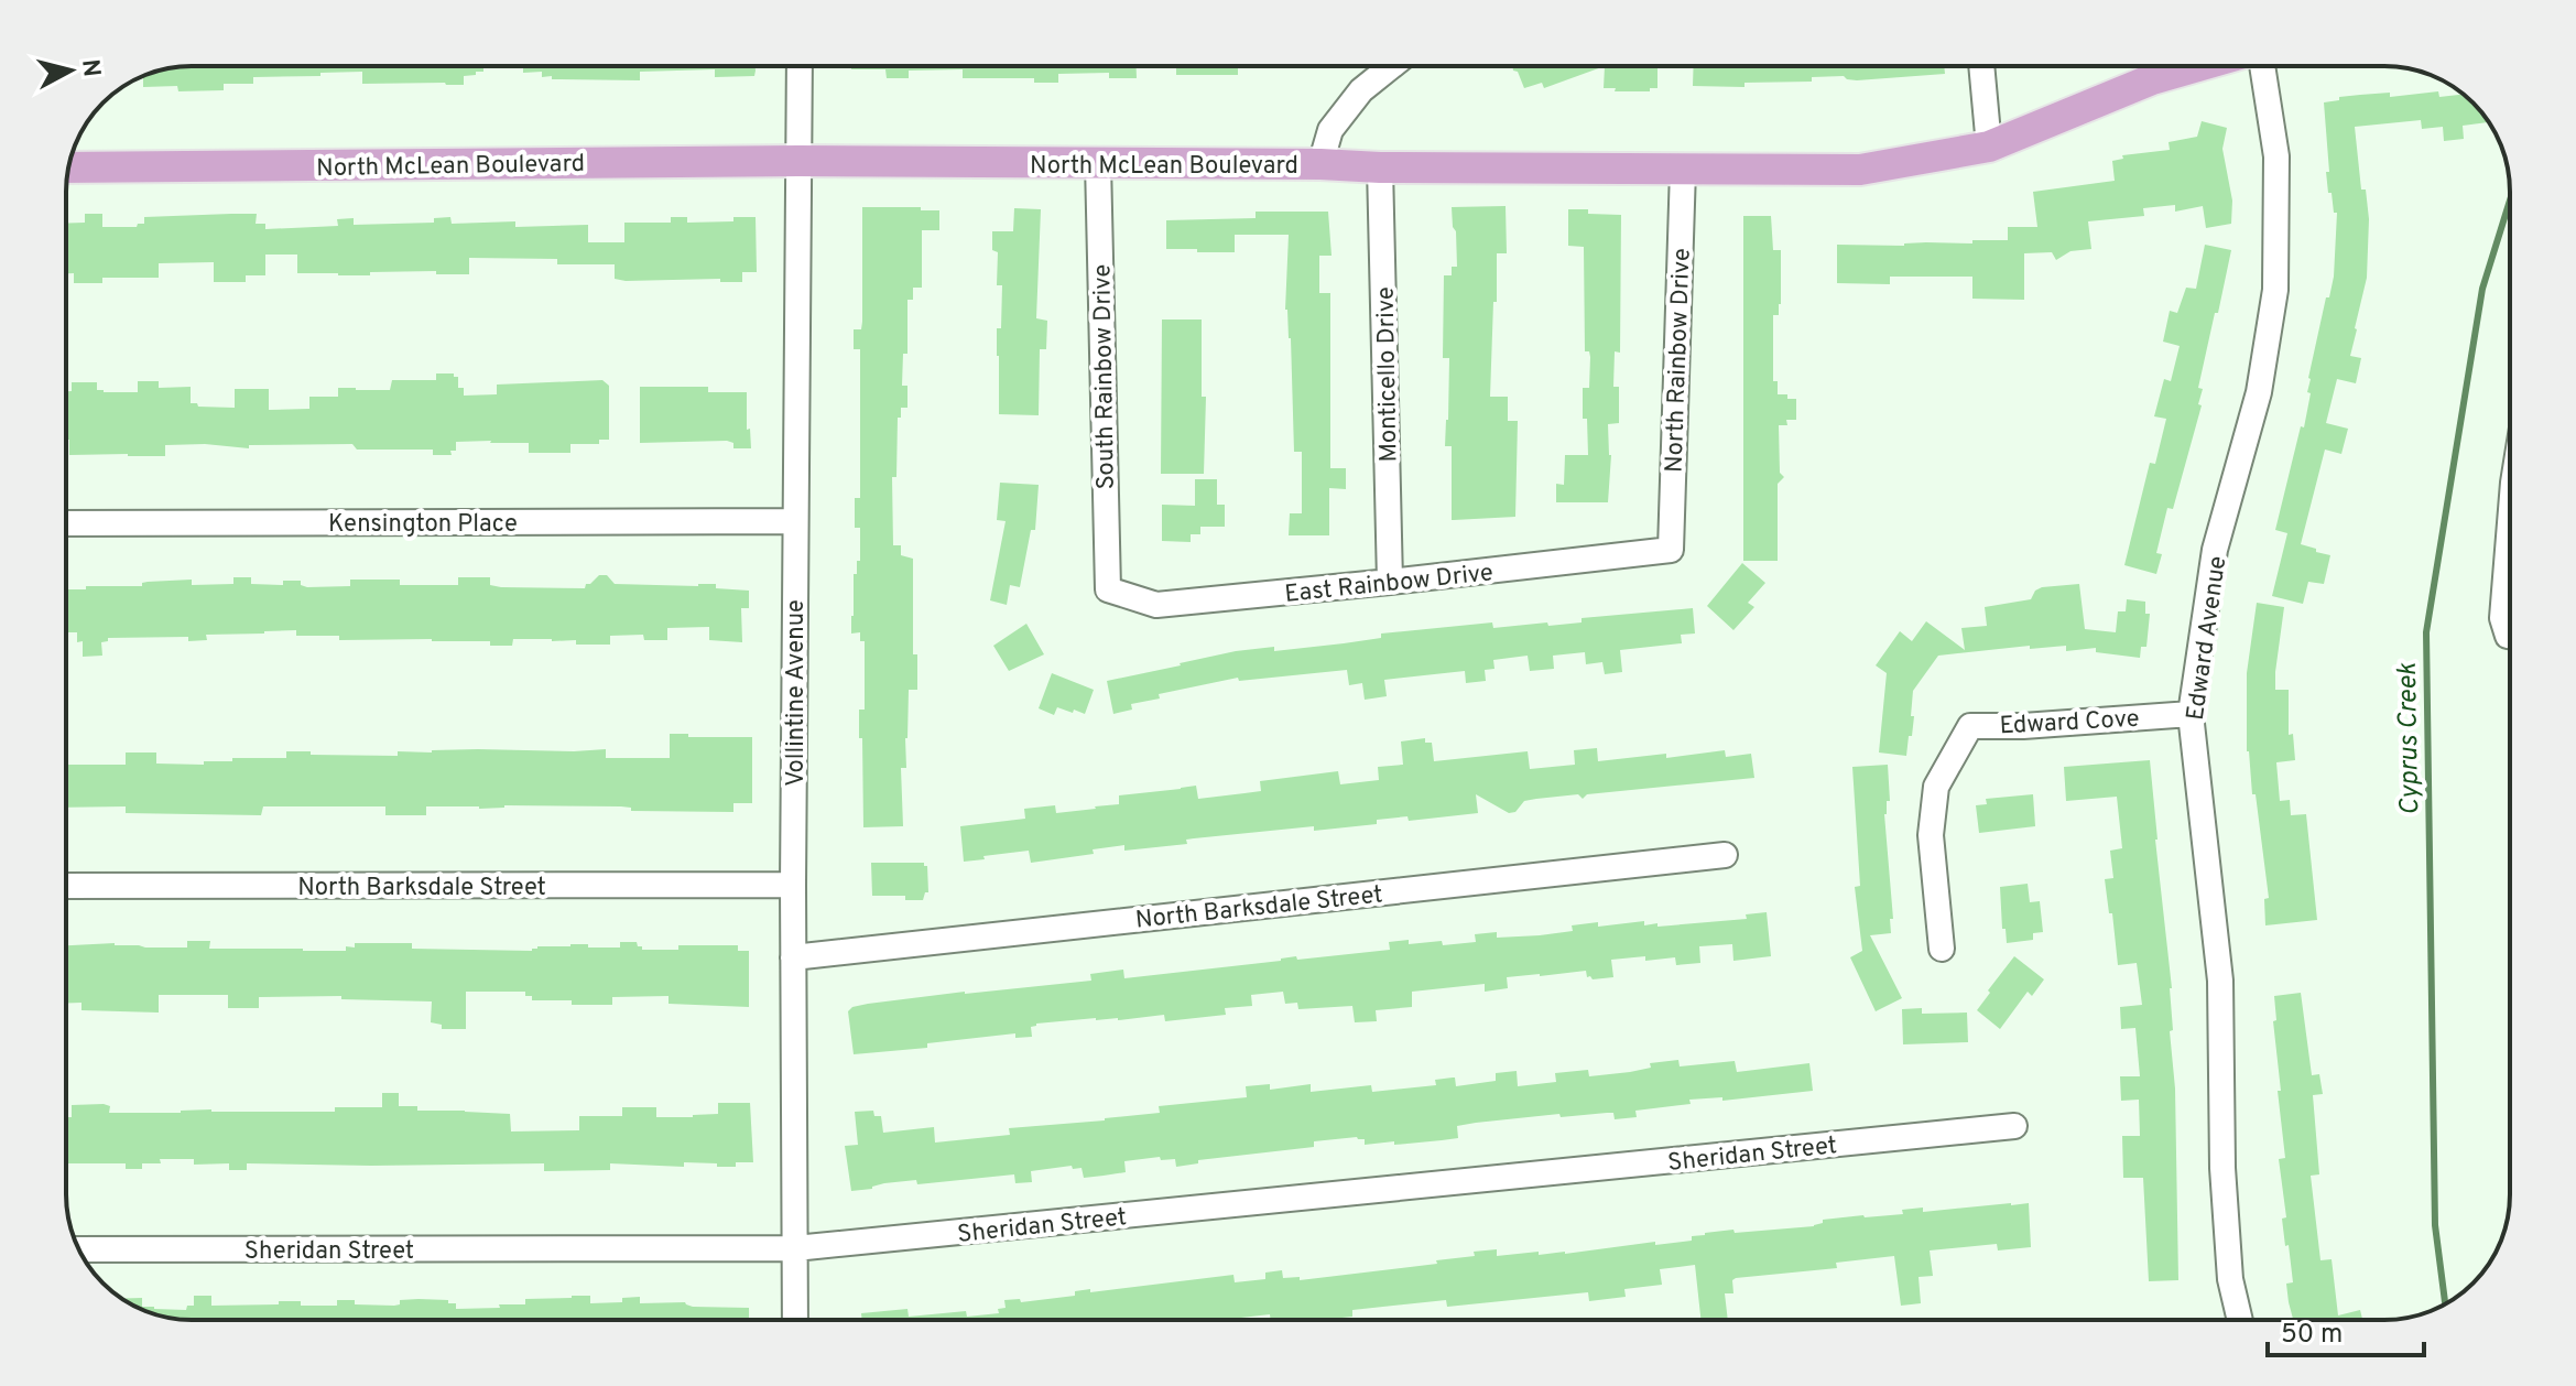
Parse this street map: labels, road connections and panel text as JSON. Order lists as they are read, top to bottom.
{
  "streets": {
    "main road": ["North McLean Boulevard"],
    "street": [
      "North Rainbow Drive",
      "Monticello Drive",
      "South Rainbow Drive",
      "Kensington Place",
      "East Rainbow Drive",
      "Edward Avenue",
      "Vollintine Avenue",
      "Edward Cove",
      "North Barksdale Street",
      "Sheridan Street"
    ]
  },
  "crossings": [
    ["North McLean Boulevard", "North Rainbow Drive"],
    ["North McLean Boulevard", "Monticello Drive"],
    ["North McLean Boulevard", "South Rainbow Drive"],
    ["North McLean Boulevard", "Vollintine Avenue"],
    ["North Rainbow Drive", "East Rainbow Drive"],
    ["Monticello Drive", "East Rainbow Drive"],
    ["South Rainbow Drive", "East Rainbow Drive"],
    ["Kensington Place", "Vollintine Avenue"],
    ["Edward Avenue", "Edward Cove"],
    ["Vollintine Avenue", "North Barksdale Street"],
    ["Vollintine Avenue", "Sheridan Street"]
  ],
  "water": ["Cyprus Creek"],
  "scale_bar": "50 m",
  "north": "right"
}
